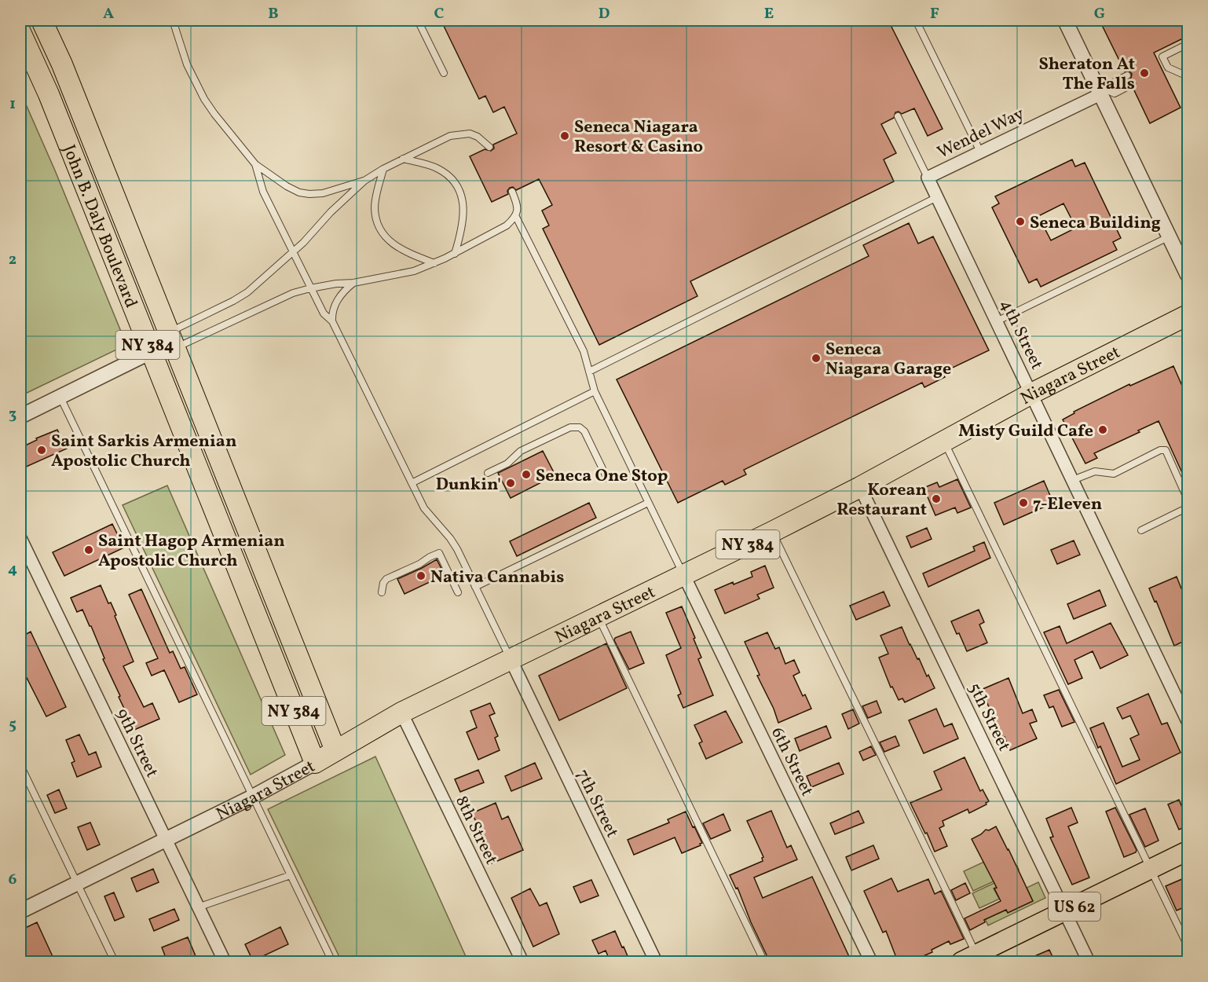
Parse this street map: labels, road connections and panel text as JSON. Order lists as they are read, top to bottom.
{
  "streets": {
    "highway": ["John B. Daly Boulevard", "NY 384", "Niagara Street"],
    "main road": ["US 62"],
    "street": [
      "Wendel Way",
      "4th Street",
      "5th Street",
      "9th Street",
      "6th Street",
      "7th Street",
      "8th Street"
    ]
  },
  "crossings": [
    ["Wendel Way", "4th Street"],
    ["John B. Daly Boulevard", "Niagara Street"],
    ["4th Street", "Niagara Street"],
    ["Niagara Street", "5th Street"],
    ["Niagara Street", "9th Street"],
    ["Niagara Street", "6th Street"],
    ["Niagara Street", "7th Street"],
    ["Niagara Street", "8th Street"],
    ["5th Street", "US 62"]
  ],
  "places": [
    "Sheraton At The Falls",
    "Seneca Niagara Resort & Casino",
    "Seneca Building",
    "Seneca Niagara Garage",
    "Misty Guild Cafe",
    "Saint Sarkis Armenian Apostolic Church",
    "Seneca One Stop",
    "Dunkin'",
    "Korean Restaurant",
    "7-Eleven",
    "Saint Hagop Armenian Apostolic Church",
    "Nativa Cannabis"
  ],
  "grid": {
    "columns": [
      "A",
      "B",
      "C",
      "D",
      "E",
      "F",
      "G"
    ],
    "rows": [
      "1",
      "2",
      "3",
      "4",
      "5",
      "6"
    ]
  }
}
